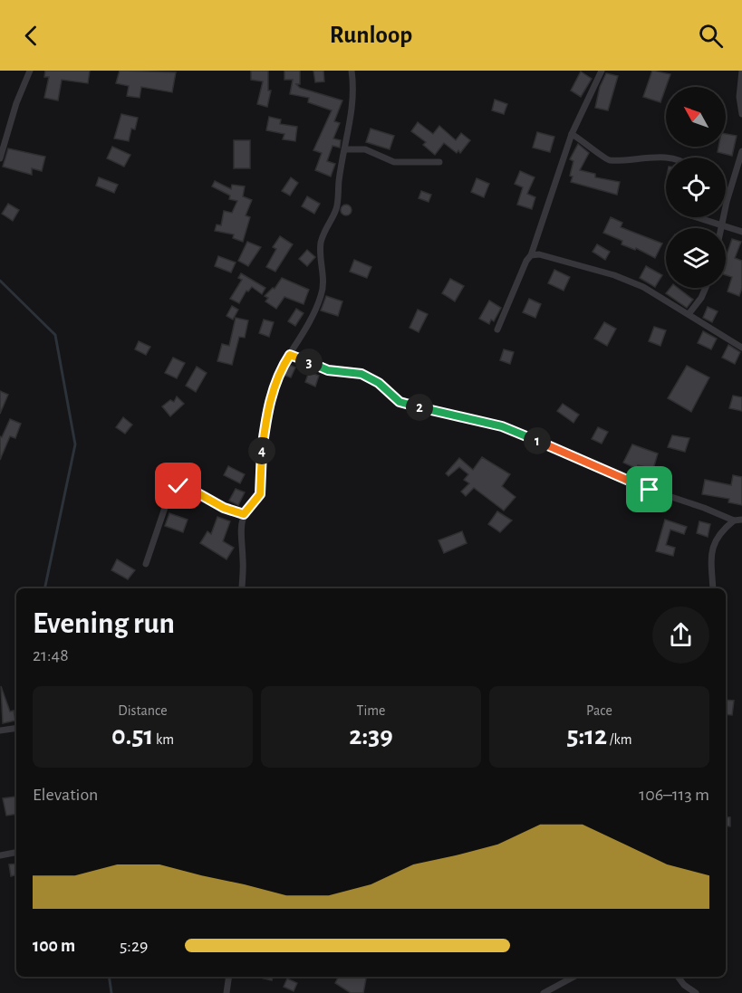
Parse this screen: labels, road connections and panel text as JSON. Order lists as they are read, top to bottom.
{
  "north": "top left",
  "page": {
    "header": "Runloop",
    "pins": [
      "3",
      "2",
      "1",
      "4"
    ],
    "heading": ["Evening run", "21:48"],
    "stats": [
      ["Distance", "0.51 km"],
      ["Time", "2:39"],
      ["Pace", "5:12 /km"]
    ],
    "chart": ["Elevation", "106–113 m"],
    "list": [
      {
        "name": "100 m",
        "note": "5:29"
      }
    ]
  }
}
